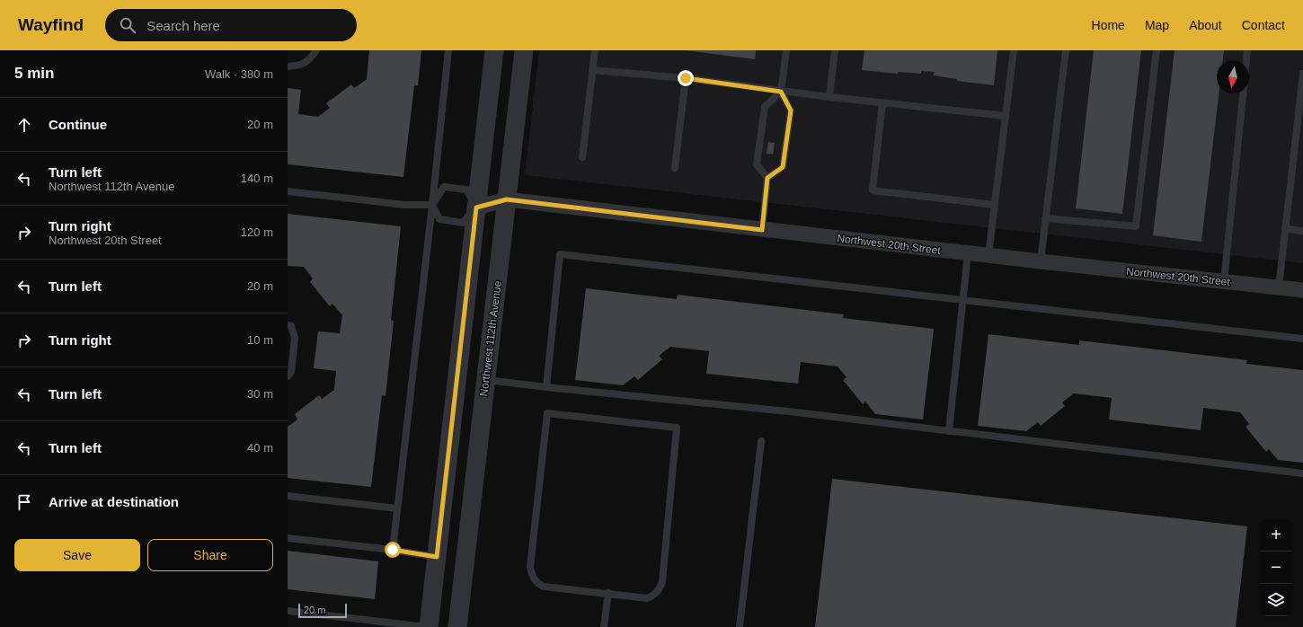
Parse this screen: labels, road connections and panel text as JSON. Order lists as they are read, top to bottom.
{
  "streets": {
    "street": ["Northwest 20th Street", "Northwest 112th Avenue"]
  },
  "crossings": [
    ["Northwest 20th Street", "Northwest 112th Avenue"]
  ],
  "scale_bar": "20 m",
  "north": "bottom",
  "page": {
    "header": "Wayfind",
    "search": "Search here",
    "nav": [
      "Home",
      "Map",
      "About",
      "Contact"
    ],
    "heading": ["5 min", "Walk · 380 m"],
    "list": [
      ["Continue", "20 m"],
      ["Turn left", "Northwest 112th Avenue", "140 m"],
      ["Turn right", "Northwest 20th Street", "120 m"],
      ["Turn left", "20 m"],
      ["Turn right", "10 m"],
      ["Turn left", "30 m"],
      ["Turn left", "40 m"],
      "Arrive at destination"
    ],
    "map_buttons": ["+", "−"],
    "buttons": ["Save", "Share"],
    "scale": "20 m"
  }
}
